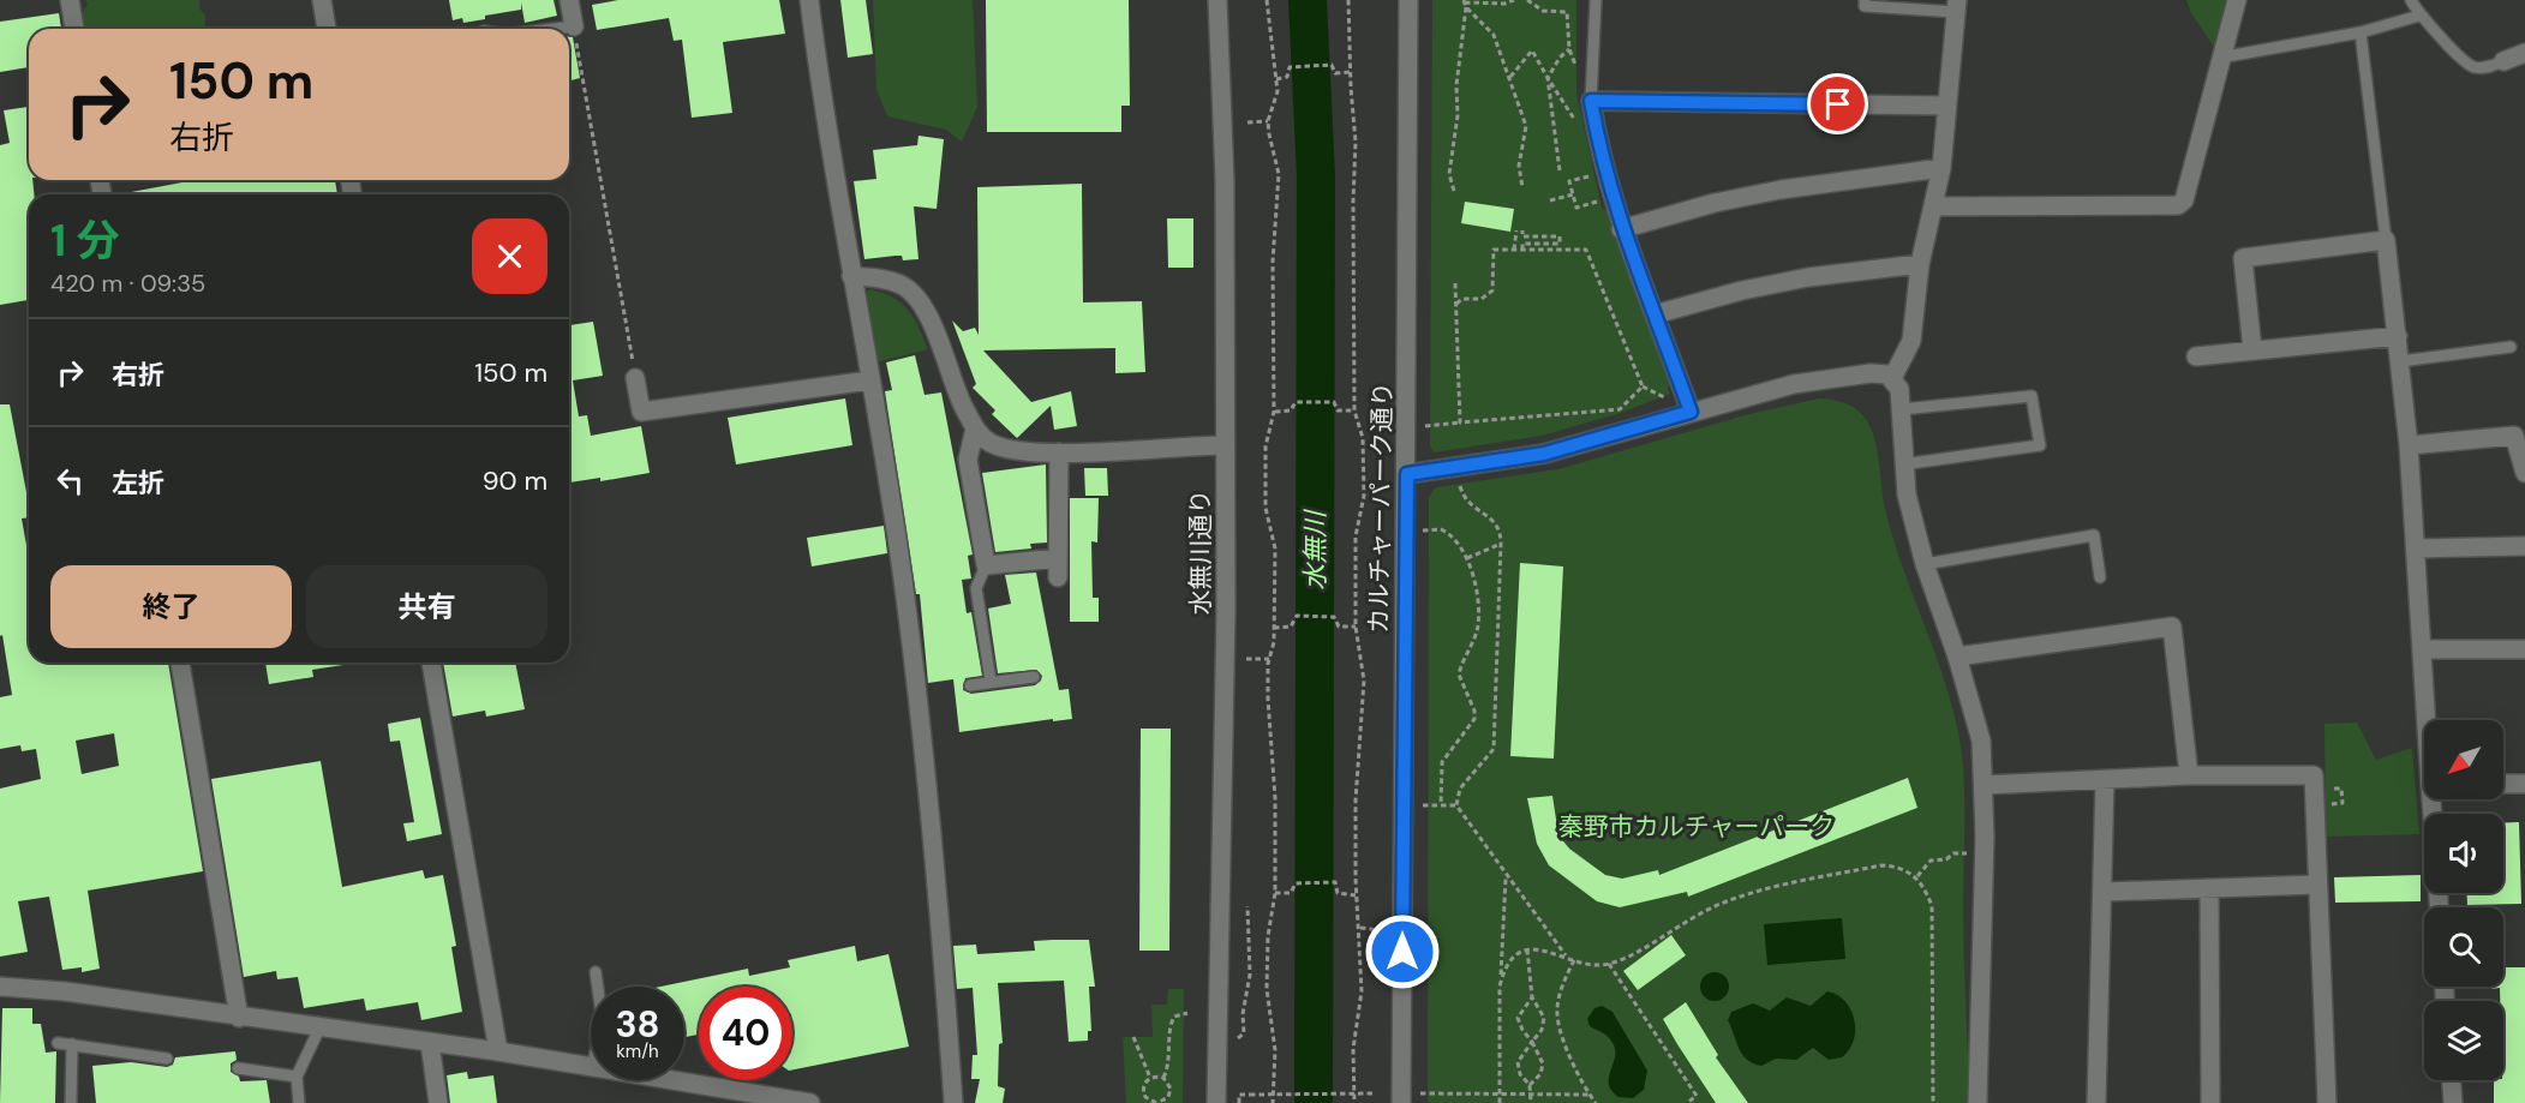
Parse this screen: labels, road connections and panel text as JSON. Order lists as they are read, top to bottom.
{
  "streets": {
    "street": ["カルチャーパーク通り", "水無川通り"]
  },
  "water": ["水無川"],
  "parks": ["秦野市カルチャーパーク"],
  "north": "bottom left",
  "page": {
    "turn": ["150 m", "右折"],
    "heading": ["1 分", "420 m · 09:35"],
    "list": [
      {
        "name": "右折",
        "value": "150 m"
      },
      {
        "name": "左折",
        "value": "90 m"
      }
    ],
    "buttons": ["終了", "共有"],
    "speed": "38 km/h",
    "limit": "40"
  }
}
